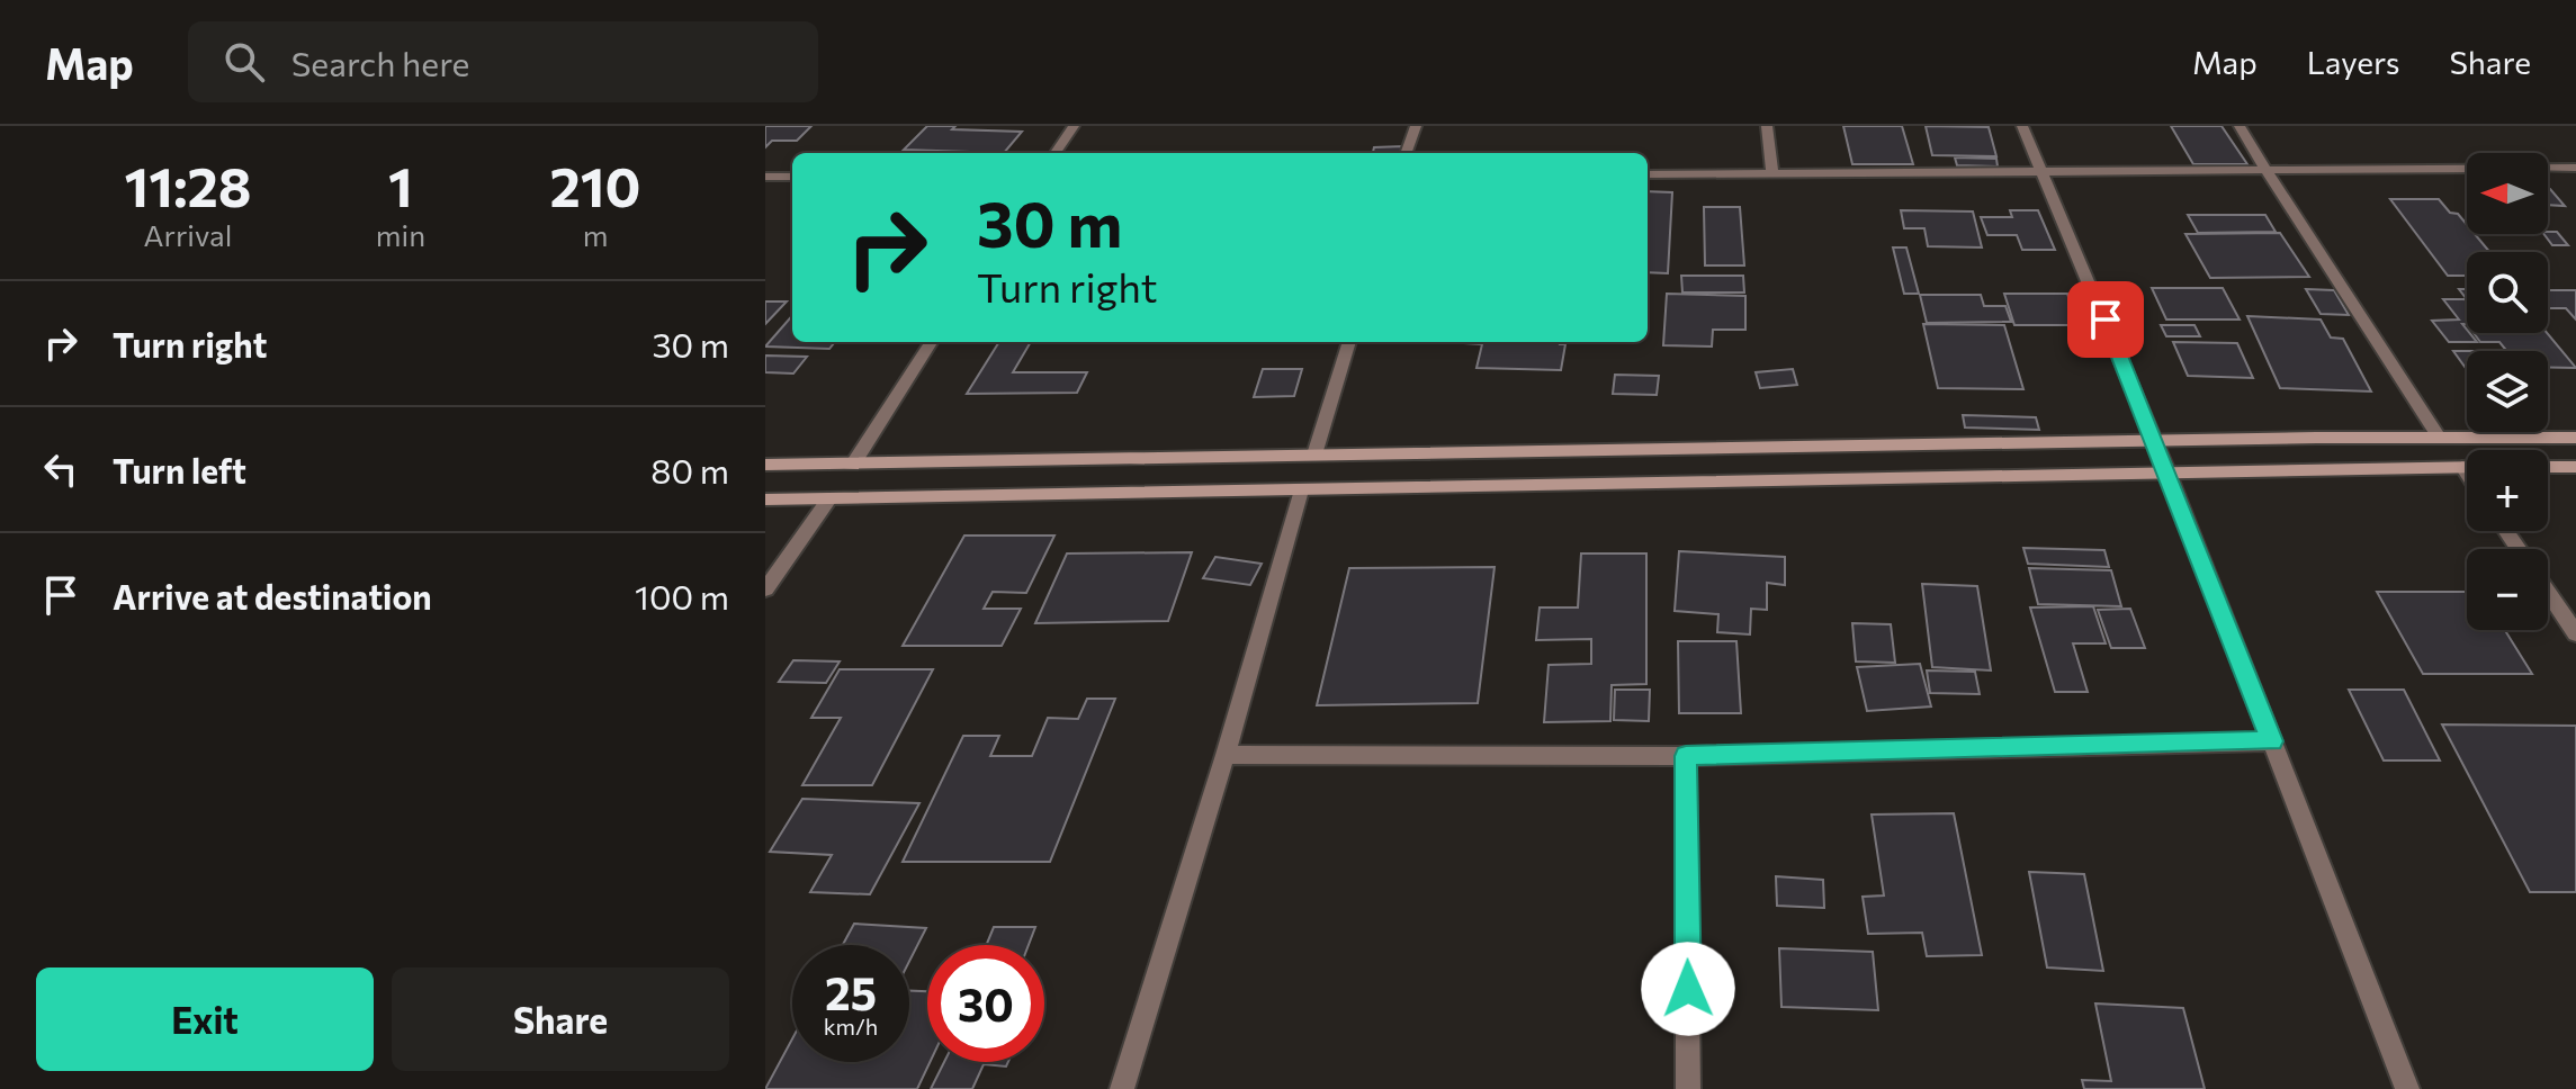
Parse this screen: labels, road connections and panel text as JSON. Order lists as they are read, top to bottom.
{
  "north": "left",
  "page": {
    "header": "Map",
    "search": "Search here",
    "nav": ["Map", "Layers", "Share"],
    "eta": [
      "11:28",
      "Arrival",
      "1",
      "min",
      "210",
      "m"
    ],
    "map_buttons": ["+", "−"],
    "turn": ["30 m", "Turn right"],
    "list": [
      {
        "name": "Turn right",
        "value": "30 m"
      },
      {
        "name": "Turn left",
        "value": "80 m"
      },
      {
        "name": "Arrive at destination",
        "value": "100 m"
      }
    ],
    "speed": "25 km/h",
    "limit": "30",
    "buttons": ["Exit", "Share"]
  }
}
